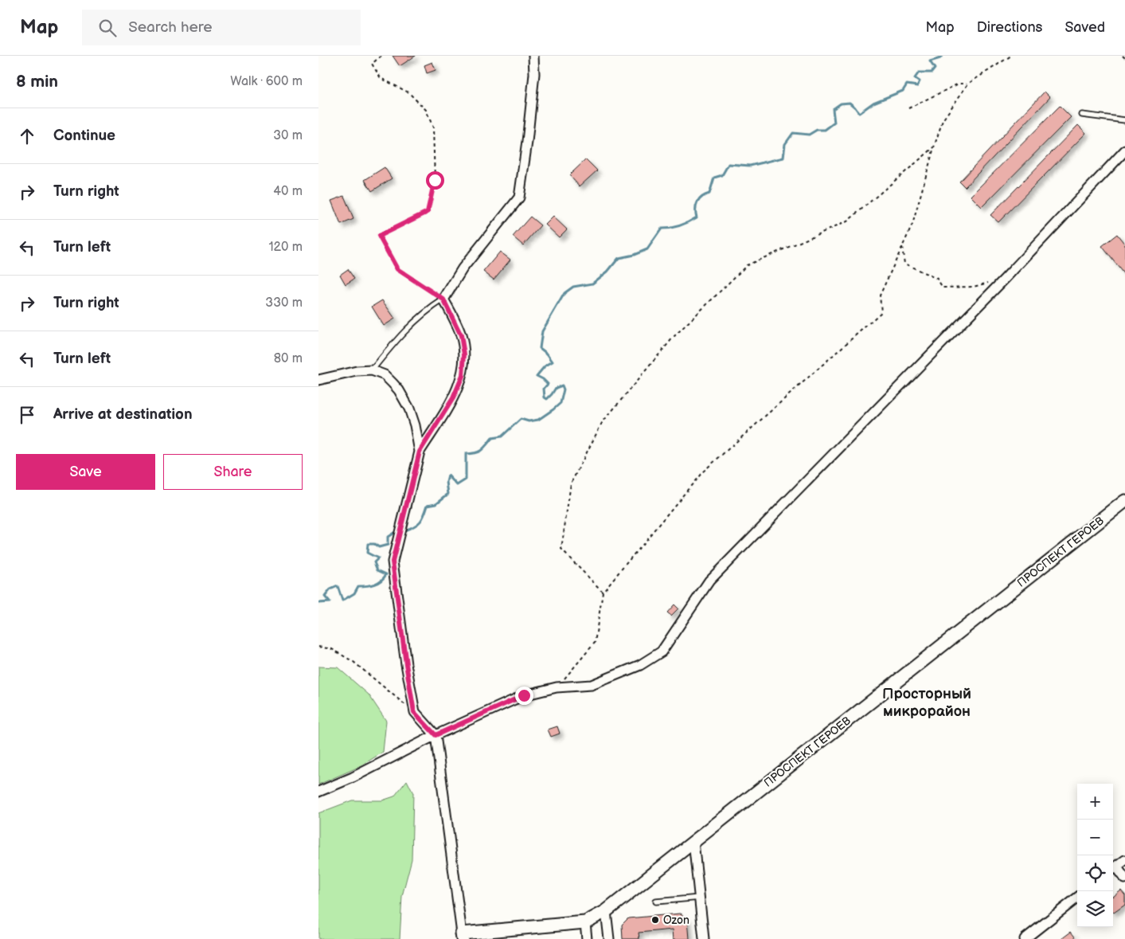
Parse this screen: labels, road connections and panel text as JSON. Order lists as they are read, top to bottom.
{
  "streets": {
    "street": ["ПРОСПЕКТ ГЕРОЕВ"]
  },
  "districts": ["Просторный микрорайон"],
  "places": ["Ozon"],
  "page": {
    "header": "Map",
    "search": "Search here",
    "nav": ["Map", "Directions", "Saved"],
    "heading": ["8 min", "Walk · 600 m"],
    "list": [
      ["Continue", "30 m"],
      ["Turn right", "40 m"],
      ["Turn left", "120 m"],
      ["Turn right", "330 m"],
      ["Turn left", "80 m"],
      "Arrive at destination"
    ],
    "buttons": ["Save", "Share"],
    "map_buttons": ["+", "−"]
  }
}
